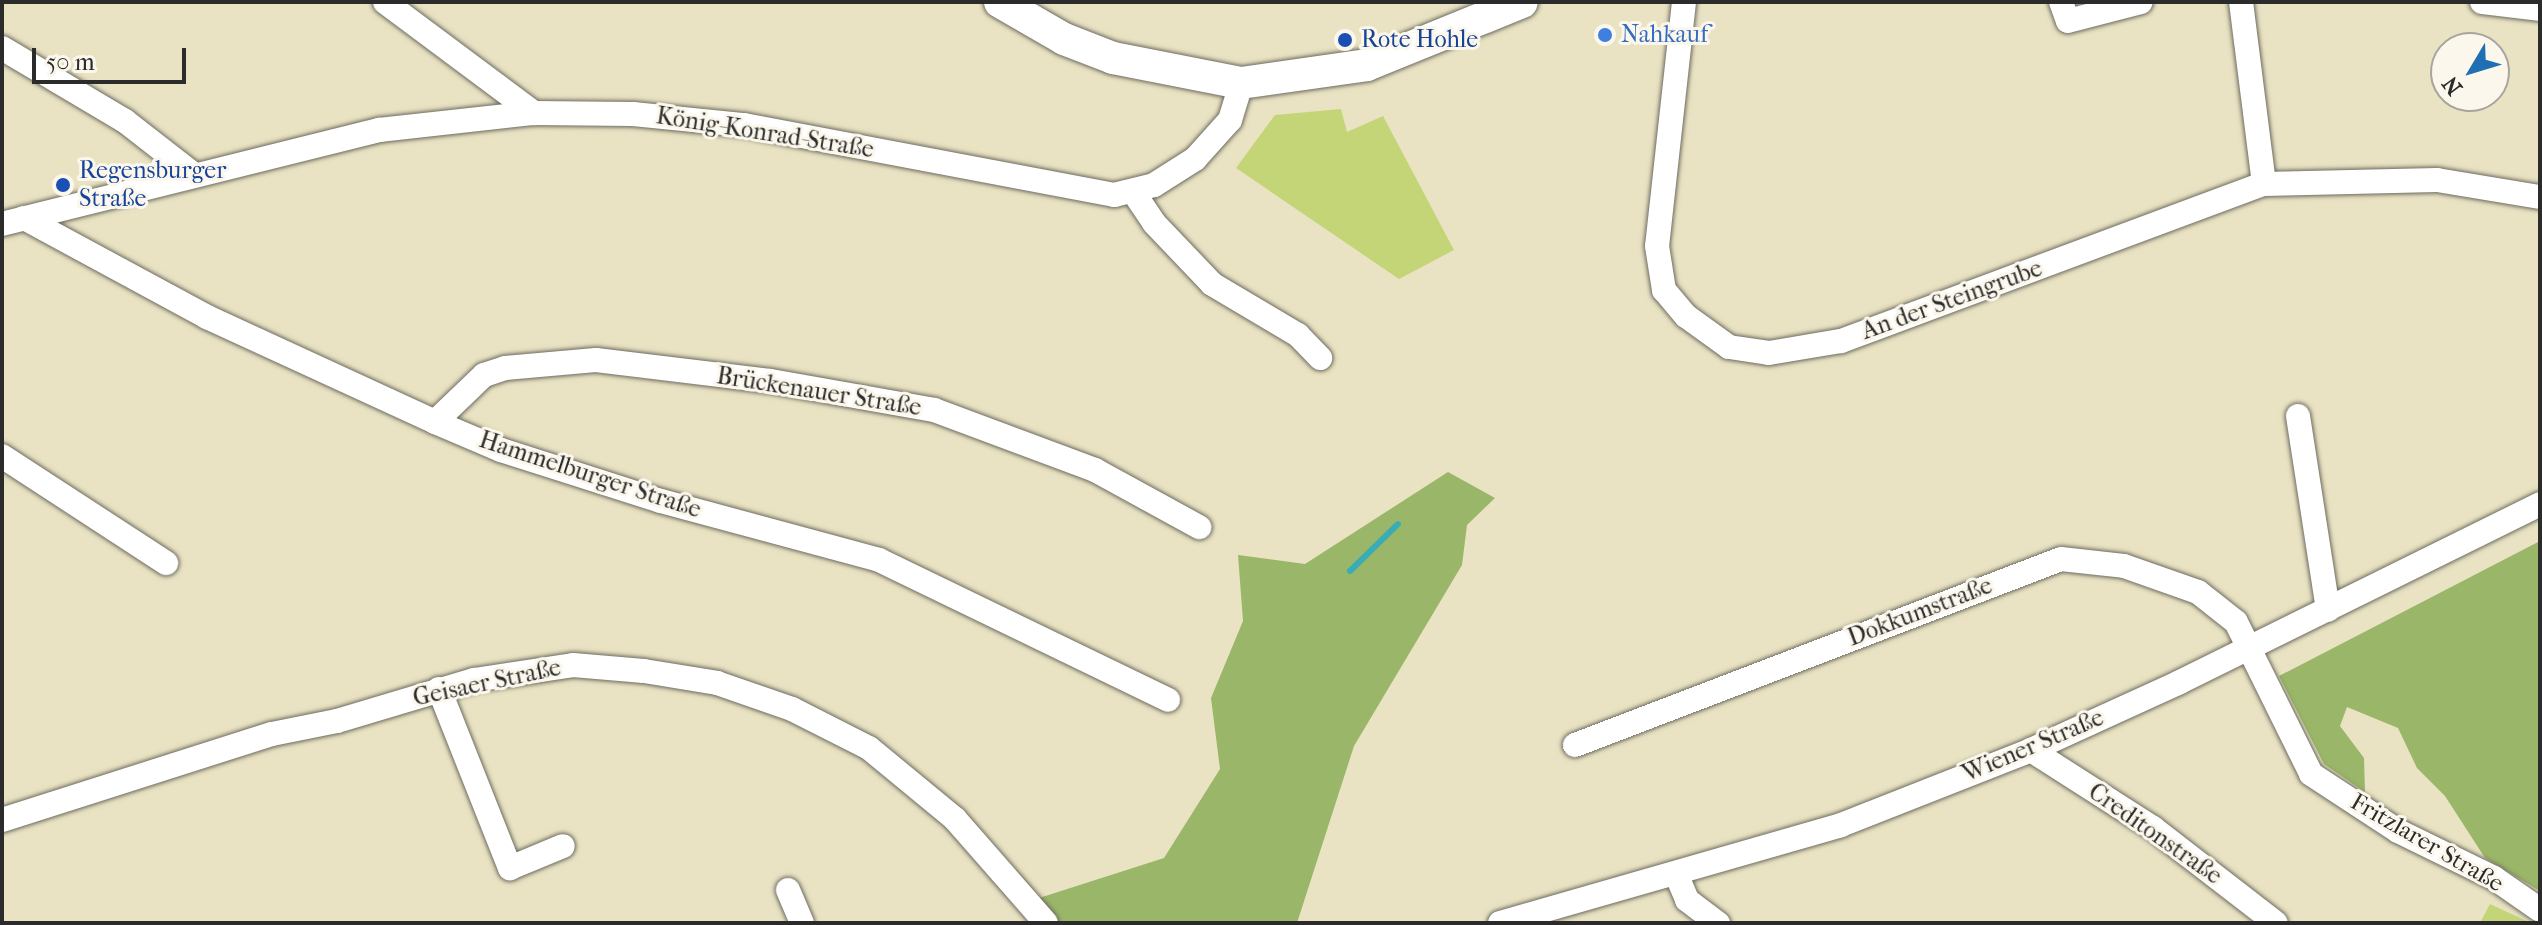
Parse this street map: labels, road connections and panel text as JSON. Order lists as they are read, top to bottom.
{
  "streets": {
    "street": [
      "König-Konrad-Straße",
      "An der Steingrube",
      "Brückenauer Straße",
      "Hammelburger Straße",
      "Dokkumstraße",
      "Geisaer Straße",
      "Wiener Straße",
      "Creditonstraße",
      "Fritzlarer Straße"
    ]
  },
  "crossings": [
    ["König-Konrad-Straße", "Hammelburger Straße"],
    ["Brückenauer Straße", "Hammelburger Straße"],
    ["Dokkumstraße", "Wiener Straße"],
    ["Dokkumstraße", "Fritzlarer Straße"],
    ["Wiener Straße", "Creditonstraße"],
    ["Wiener Straße", "Fritzlarer Straße"]
  ],
  "places": ["Nahkauf", "Rote Hohle", "Regensburger Straße"],
  "scale_bar": "50 m",
  "north": "bottom left"
}
